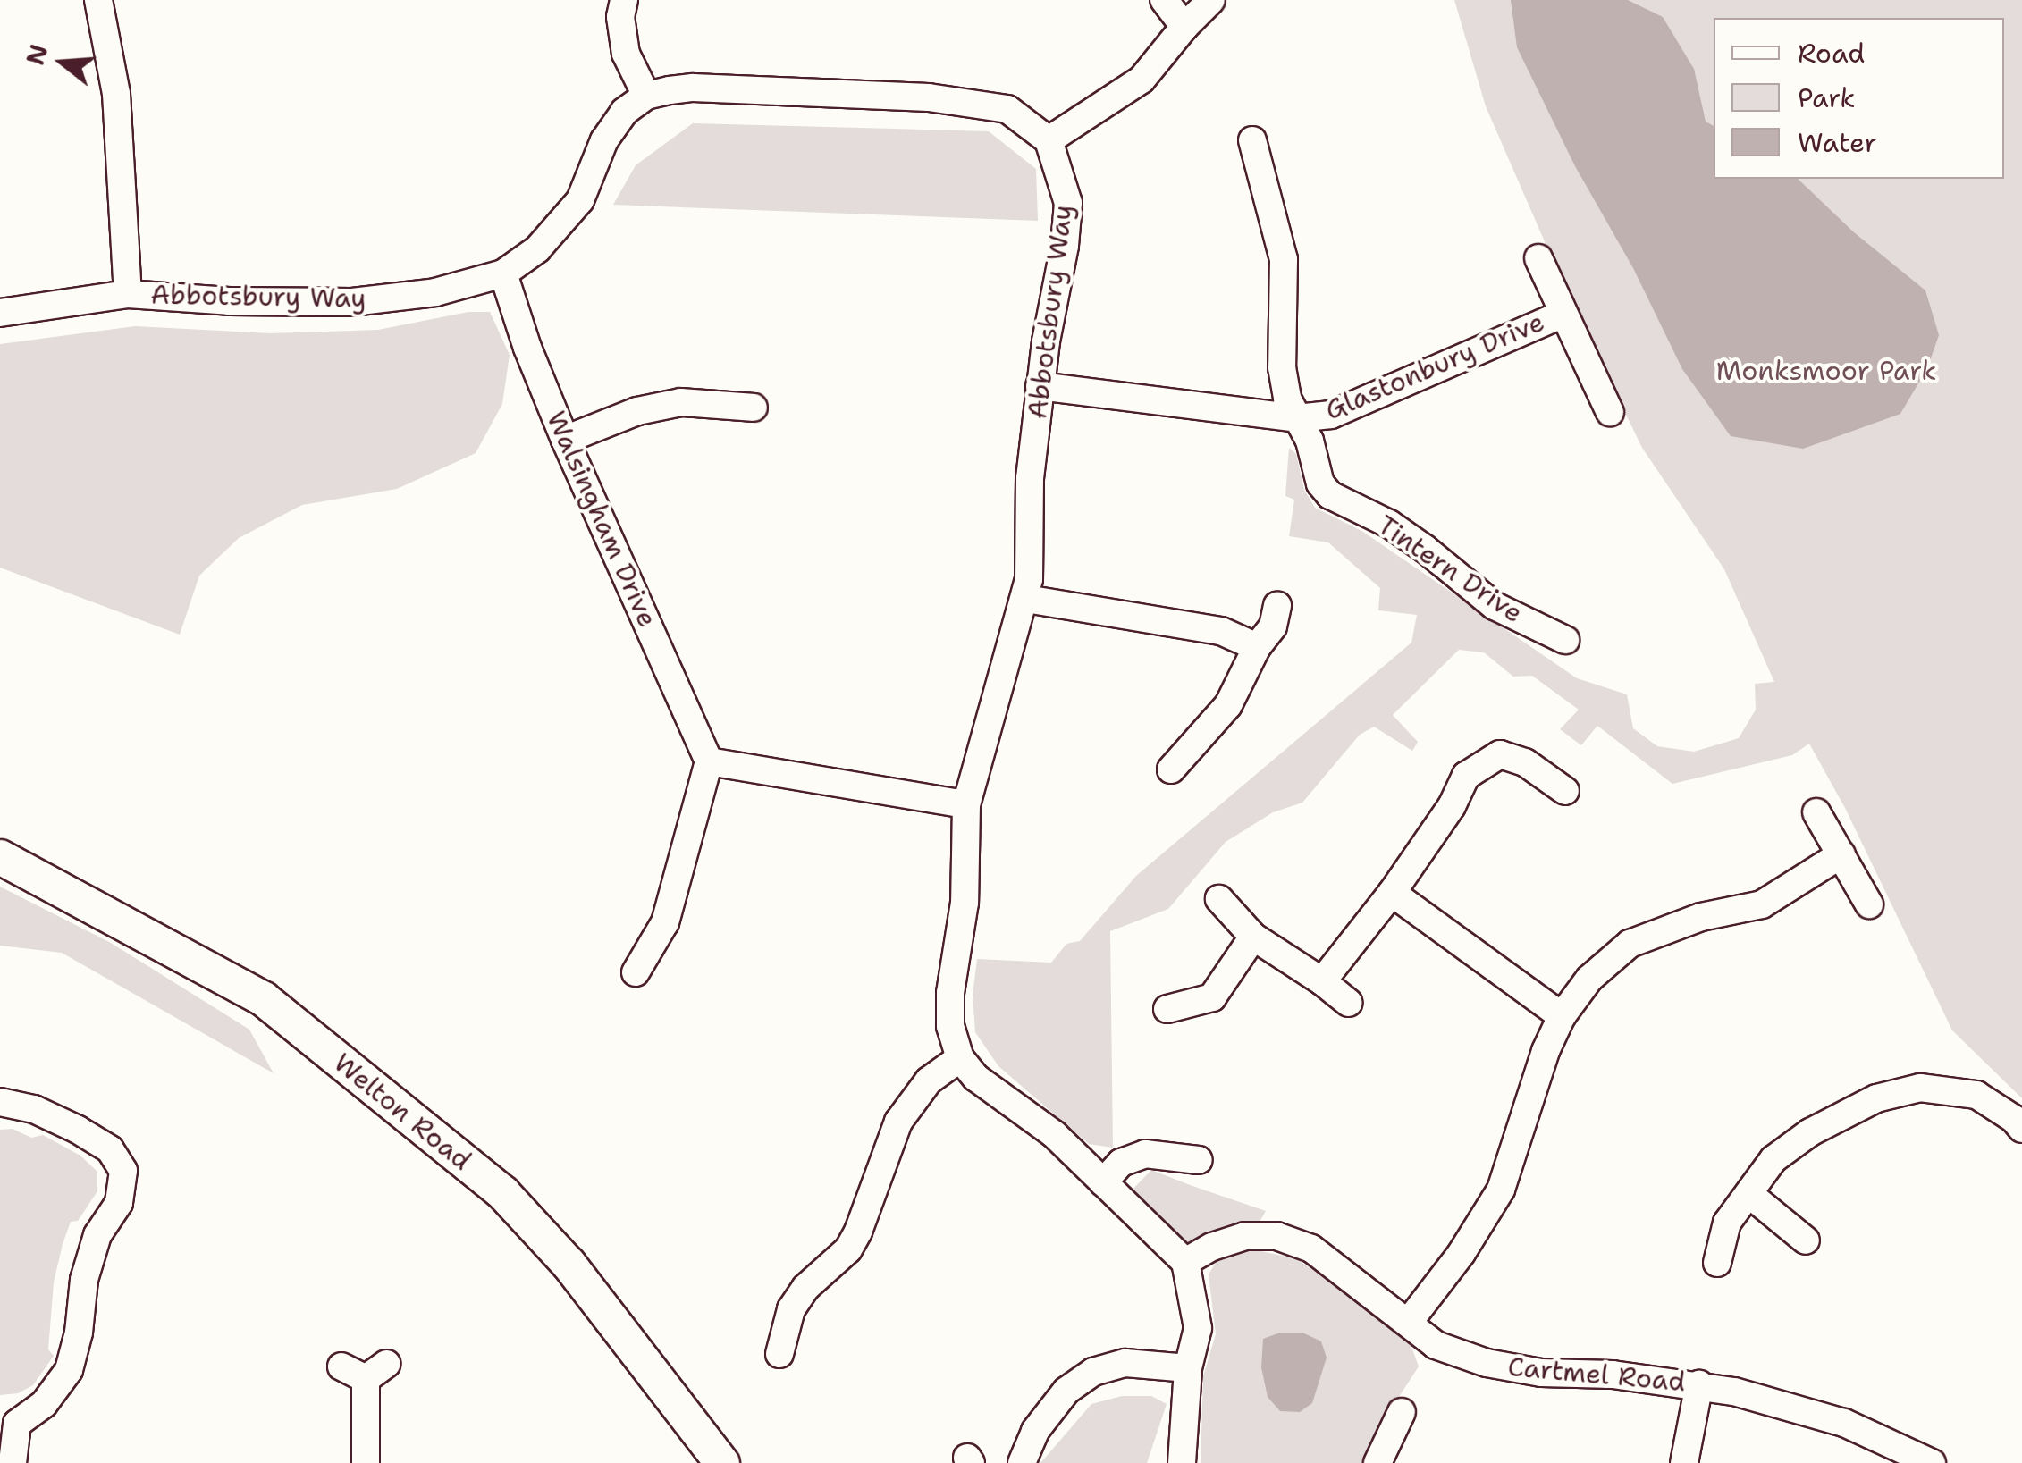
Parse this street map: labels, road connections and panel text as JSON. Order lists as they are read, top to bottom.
{
  "streets": {
    "street": [
      "Abbotsbury Way",
      "Glastonbury Drive",
      "Walsingham Drive",
      "Tintern Drive",
      "Welton Road",
      "Cartmel Road"
    ]
  },
  "crossings": [
    ["Abbotsbury Way", "Glastonbury Drive"],
    ["Abbotsbury Way", "Walsingham Drive"],
    ["Glastonbury Drive", "Tintern Drive"]
  ],
  "parks": ["Monksmoor Park"],
  "legend": ["Road", "Park", "Water"],
  "north": "left"
}
